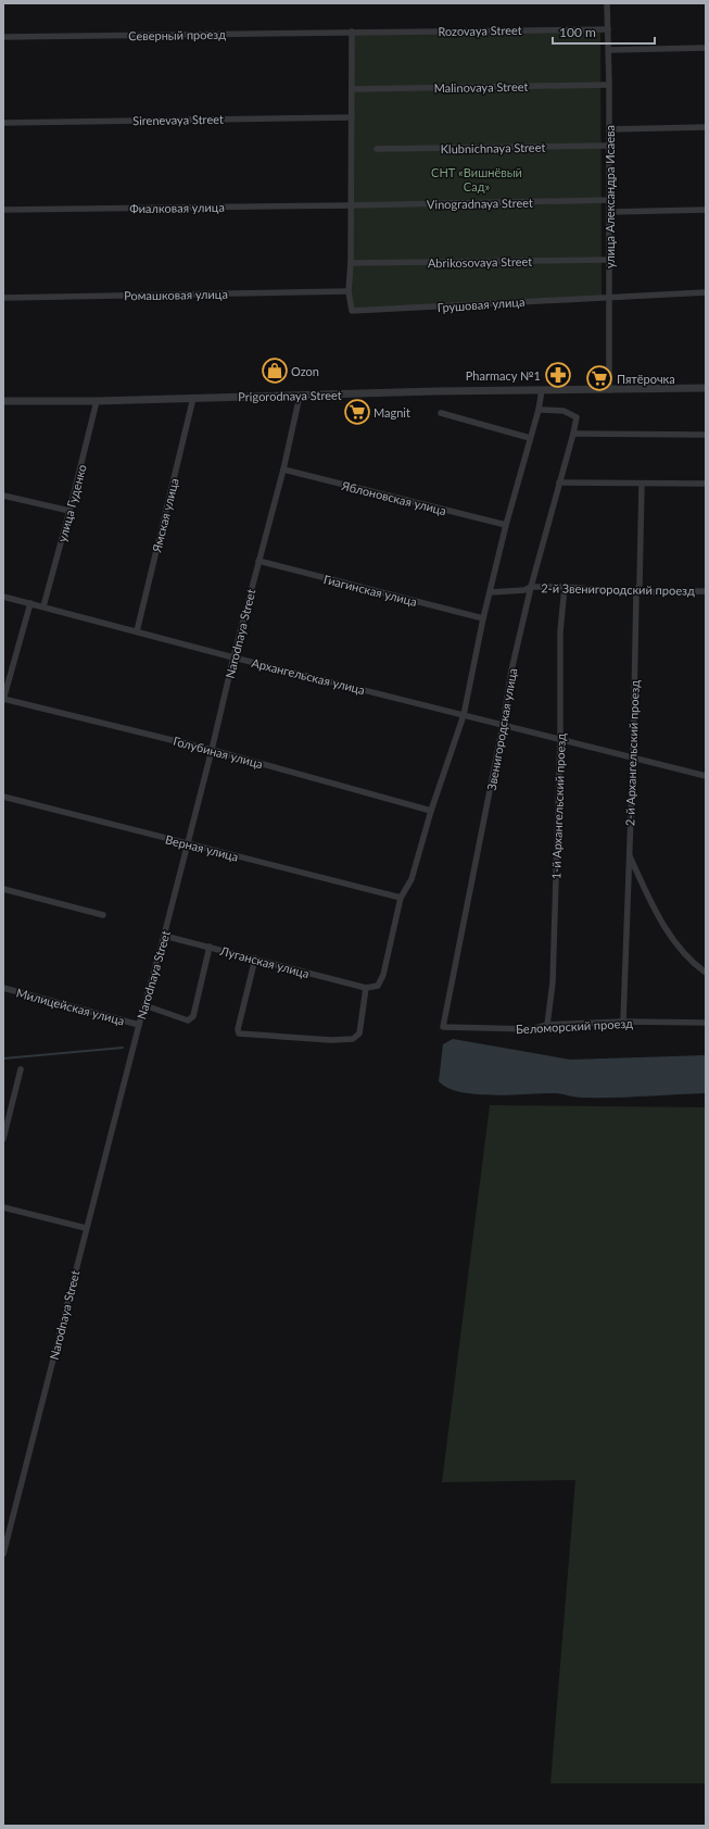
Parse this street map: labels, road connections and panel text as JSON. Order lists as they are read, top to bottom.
{
  "streets": {
    "street": [
      "Rozovaya Street",
      "Северный проезд",
      "Malinovaya Street",
      "Sirenevaya Street",
      "Klubnichnaya Street",
      "улица Александра Исаева",
      "Vinogradnaya Street",
      "Фиалковая улица",
      "Abrikosovaya Street",
      "Ромашковая улица",
      "Грушовая улица",
      "Prigorodnaya Street",
      "Яблоновская улица",
      "улица Гуденко",
      "Ямская улица",
      "2-й Звенигородский проезд",
      "Гиагинская улица",
      "Narodnaya Street",
      "Архангельская улица",
      "Звенигородская улица",
      "Голубиная улица",
      "2-й Архангельский проезд",
      "1-й Архангельский проезд",
      "Верная улица",
      "Луганская улица",
      "Милицейская улица",
      "Беломорский проезд"
    ]
  },
  "crossings": [
    ["Rozovaya Street", "Северный проезд"],
    ["Rozovaya Street", "улица Александра Исаева"],
    ["Malinovaya Street", "улица Александра Исаева"],
    ["Klubnichnaya Street", "улица Александра Исаева"],
    ["улица Александра Исаева", "Vinogradnaya Street"],
    ["улица Александра Исаева", "Abrikosovaya Street"],
    ["улица Александра Исаева", "Грушовая улица"],
    ["улица Александра Исаева", "Prigorodnaya Street"],
    ["Vinogradnaya Street", "Фиалковая улица"],
    ["Ромашковая улица", "Грушовая улица"],
    ["Prigorodnaya Street", "улица Гуденко"],
    ["Prigorodnaya Street", "Ямская улица"],
    ["Prigorodnaya Street", "Narodnaya Street"],
    ["Яблоновская улица", "Narodnaya Street"],
    ["улица Гуденко", "Архангельская улица"],
    ["Ямская улица", "Архангельская улица"],
    ["2-й Звенигородский проезд", "Звенигородская улица"],
    ["2-й Звенигородский проезд", "2-й Архангельский проезд"],
    ["2-й Звенигородский проезд", "1-й Архангельский проезд"],
    ["Гиагинская улица", "Narodnaya Street"],
    ["Narodnaya Street", "Архангельская улица"],
    ["Narodnaya Street", "Голубиная улица"],
    ["Narodnaya Street", "Верная улица"],
    ["Narodnaya Street", "Луганская улица"],
    ["Narodnaya Street", "Милицейская улица"],
    ["Архангельская улица", "Звенигородская улица"],
    ["Звенигородская улица", "Беломорский проезд"],
    ["2-й Архангельский проезд", "Беломорский проезд"],
    ["1-й Архангельский проезд", "Беломорский проезд"]
  ],
  "parks": ["СНТ «Вишнёвый Cад»"],
  "places": {
    "shop": ["Ozon"],
    "pharmacy": ["Pharmacy №1"],
    "supermarket": ["Пятёрочка", "Magnit"]
  },
  "scale_bar": "100 m"
}
